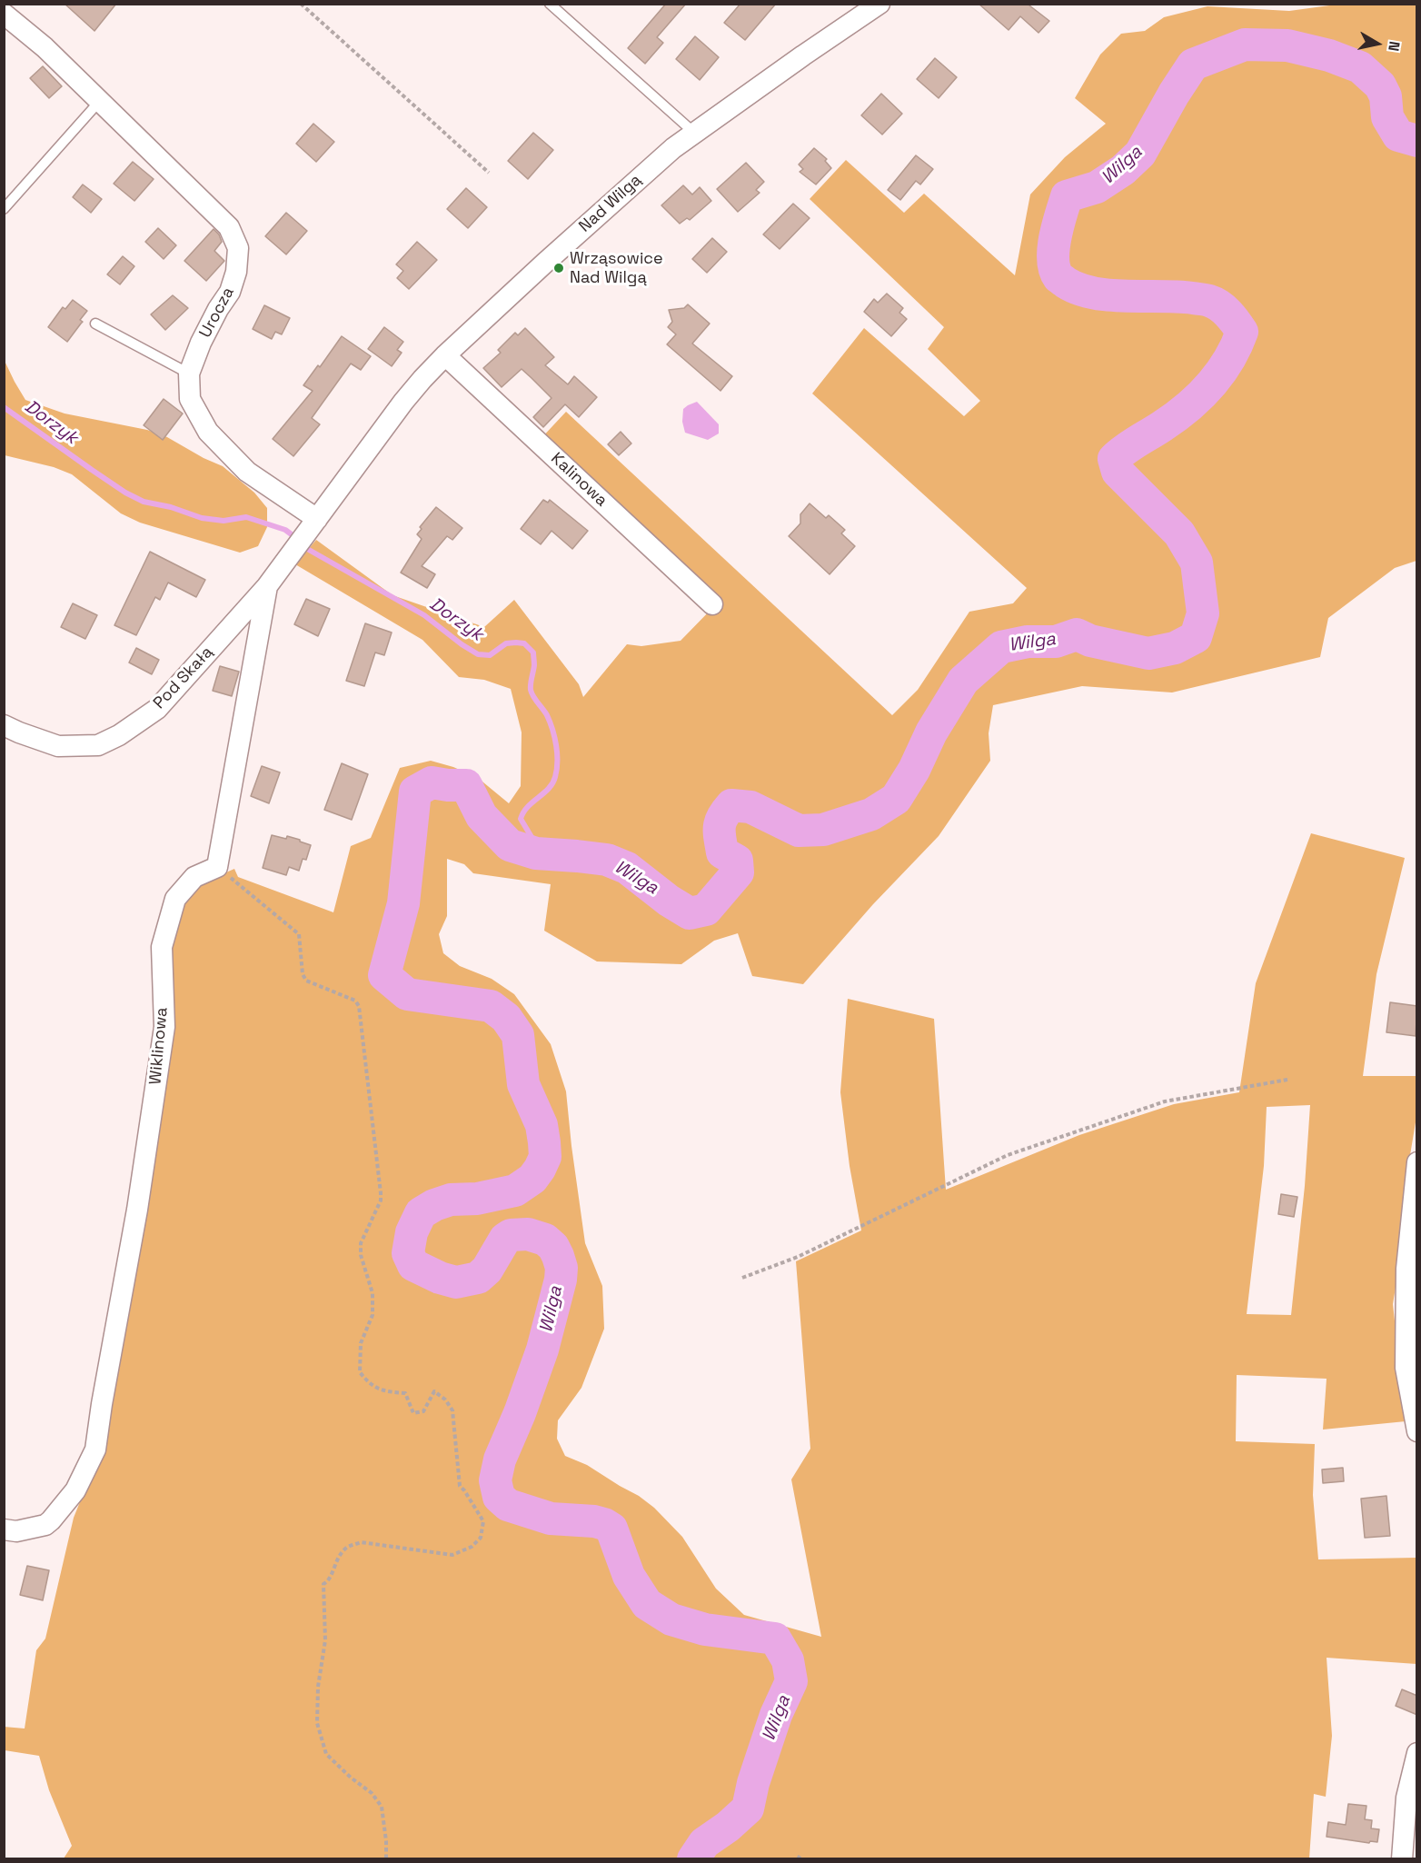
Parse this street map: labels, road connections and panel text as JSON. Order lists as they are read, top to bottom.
{
  "streets": {
    "street": [
      "Nad Wilgą",
      "Urocza",
      "Kalinowa",
      "Pod Skałą",
      "Wiklinowa"
    ]
  },
  "crossings": [
    ["Nad Wilgą", "Urocza"],
    ["Nad Wilgą", "Kalinowa"],
    ["Nad Wilgą", "Pod Skałą"],
    ["Urocza", "Pod Skałą"]
  ],
  "water": ["Wilga", "Dorzyk"],
  "places": ["Wrząsowice Nad Wilgą"],
  "north": "right"
}
